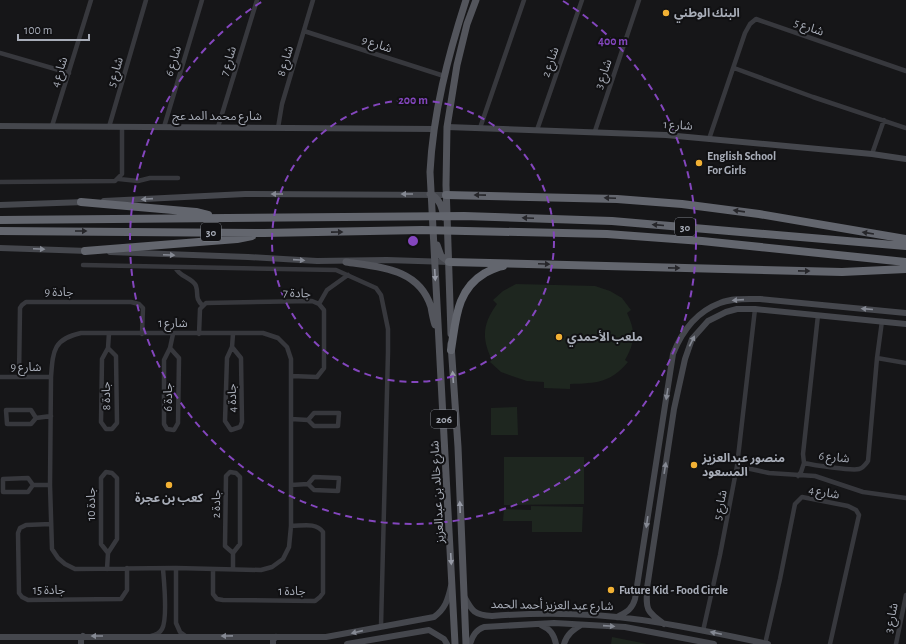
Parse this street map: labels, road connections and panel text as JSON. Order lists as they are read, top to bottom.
{
  "streets": {
    "highway": ["30"],
    "main road": ["206", "شارع خالد بن عبدالعزيز"],
    "street": [
      "شارع 5",
      "شارع 9",
      "شارع 6",
      "شارع 7",
      "شارع 8",
      "شارع 2",
      "شارع 4",
      "شارع 3",
      "شارع محمد المد عج",
      "شارع 1",
      "جادة 9",
      "جادة 7",
      "جادة 8",
      "جادة 6",
      "جادة 4",
      "جادة 10",
      "جادة 2",
      "جادة 15",
      "جادة 1",
      "شارع عبد العزيز أحمد الحمد"
    ]
  },
  "crossings": [
    ["شارع 5", "شارع محمد المد عج"],
    ["شارع 5", "شارع 1"],
    ["شارع 5", "شارع عبد العزيز أحمد الحمد"],
    ["شارع 9", "شارع 8"],
    ["شارع 9", "شارع 1"],
    ["شارع 9", "جادة 9"],
    ["شارع 9", "شارع خالد بن عبدالعزيز"],
    ["شارع 6", "شارع محمد المد عج"],
    ["شارع 7", "شارع محمد المد عج"],
    ["شارع 8", "شارع محمد المد عج"],
    ["شارع 2", "شارع 1"],
    ["شارع 4", "شارع محمد المد عج"],
    ["شارع 4", "شارع عبد العزيز أحمد الحمد"],
    ["شارع 3", "شارع 1"],
    ["شارع محمد المد عج", "شارع خالد بن عبدالعزيز"],
    ["شارع 1", "جادة 9"],
    ["شارع 1", "جادة 7"],
    ["شارع 1", "جادة 8"],
    ["شارع 1", "جادة 6"],
    ["شارع 1", "جادة 4"],
    ["شارع 1", "شارع خالد بن عبدالعزيز"],
    ["شارع 1", "جادة 10"],
    ["شارع 1", "جادة 2"],
    ["شارع 1", "جادة 15"],
    ["شارع 1", "جادة 1"],
    ["شارع خالد بن عبدالعزيز", "شارع عبد العزيز أحمد الحمد"]
  ],
  "places": [
    "البنك الوطني",
    "English School For Girls",
    "ملعب الأحمدي",
    "منصور عبدالعزيز المسعود",
    "كعب بن عجرة",
    "Future Kid - Food Circle"
  ],
  "scale_bar": "100 m",
  "rings": ["400 m", "200 m"]
}
